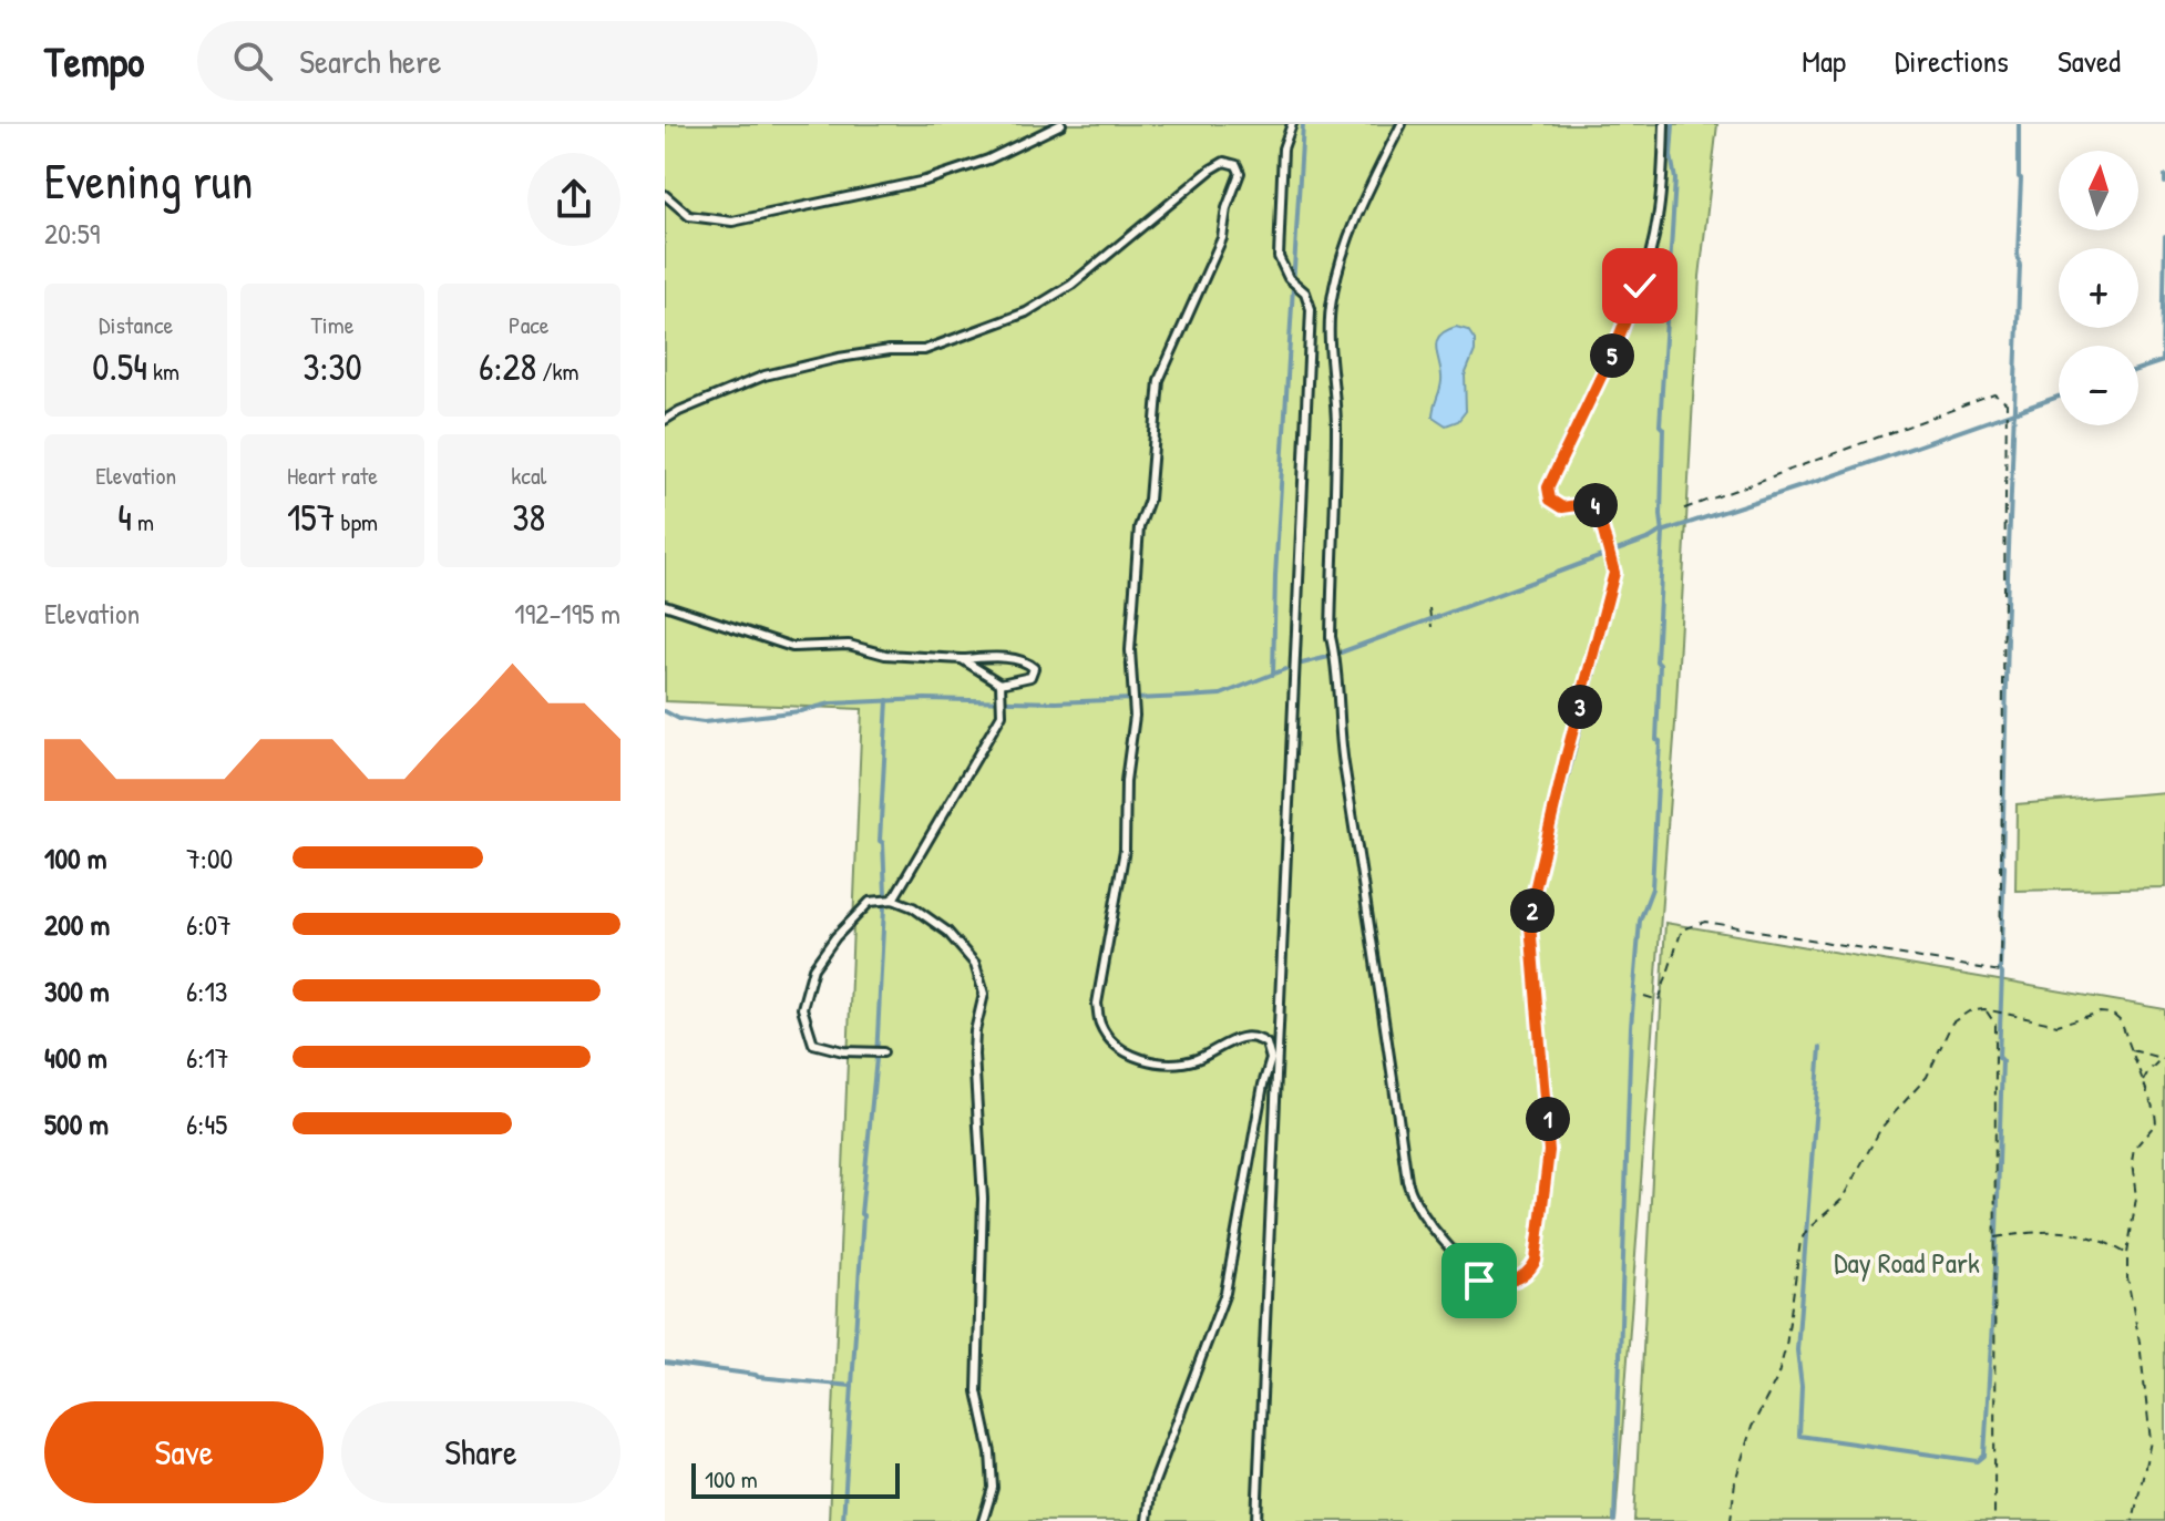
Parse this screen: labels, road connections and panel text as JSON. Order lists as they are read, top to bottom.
{
  "parks": ["Day Road Park"],
  "scale_bar": "100 m",
  "north": "top",
  "page": {
    "header": "Tempo",
    "search": "Search here",
    "nav": ["Map", "Directions", "Saved"],
    "heading": ["Evening run", "20:59"],
    "map_buttons": ["+", "−"],
    "stats": [
      ["Distance", "0.54 km"],
      ["Time", "3:30"],
      ["Pace", "6:28 /km"],
      ["Elevation", "4 m"],
      ["Heart rate", "157 bpm"],
      ["kcal", "38"]
    ],
    "pins": [
      "5",
      "4",
      "3",
      "2",
      "1"
    ],
    "chart": ["Elevation", "192–195 m"],
    "list": [
      {
        "name": "100 m",
        "note": "7:00"
      },
      {
        "name": "200 m",
        "note": "6:07"
      },
      {
        "name": "300 m",
        "note": "6:13"
      },
      {
        "name": "400 m",
        "note": "6:17"
      },
      {
        "name": "500 m",
        "note": "6:45"
      }
    ],
    "buttons": ["Save", "Share"],
    "scale": "100 m"
  }
}
